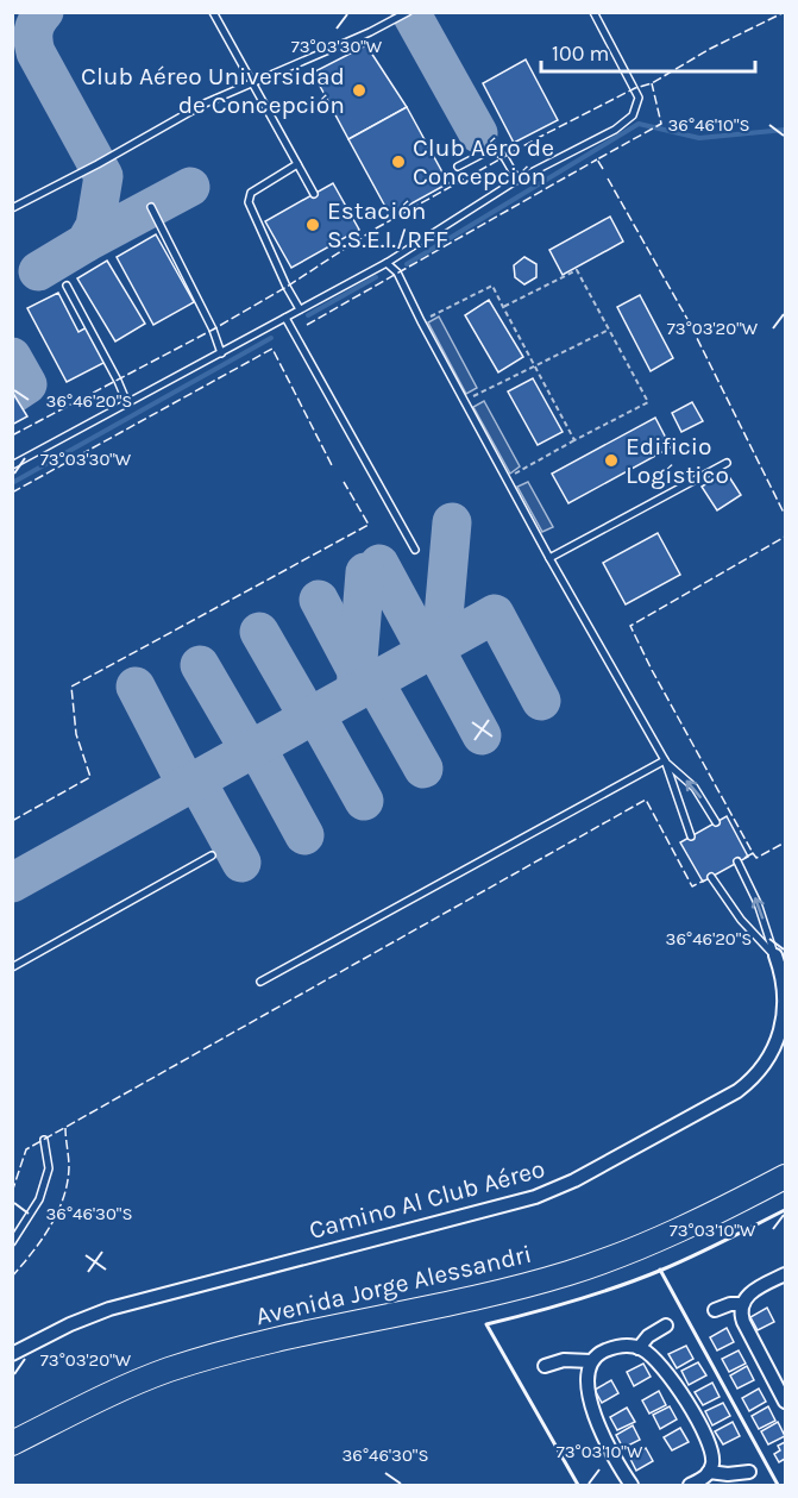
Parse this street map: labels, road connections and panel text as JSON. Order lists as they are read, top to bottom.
{
  "streets": {
    "highway": ["Avenida Jorge Alessandri"],
    "street": ["Camino Al Club Aéreo"]
  },
  "places": [
    "Club Aéreo Universidad de Concepción",
    "Club Aéro de Concepción",
    "Estación S.S.E.I./RFF",
    "Edificio Logístico"
  ],
  "scale_bar": "100 m",
  "coordinates": [
    "73°03'30\"W",
    "36°46'10\"S",
    "73°03'20\"W",
    "36°46'20\"S",
    "36°46'30\"S",
    "73°03'10\"W"
  ]
}
